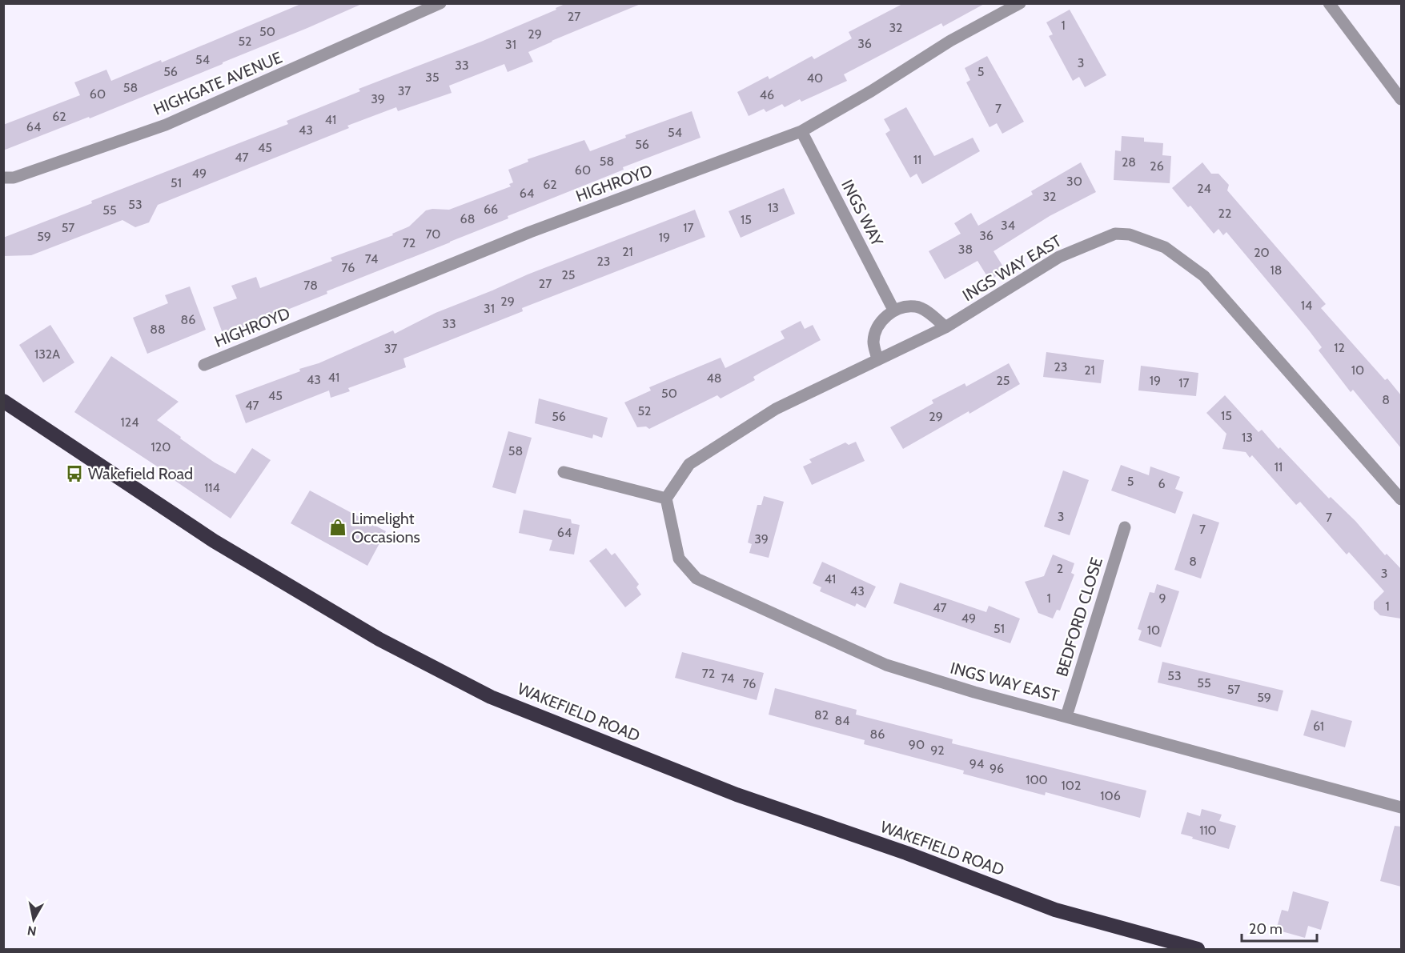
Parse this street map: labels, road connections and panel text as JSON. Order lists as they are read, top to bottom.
{
  "streets": {
    "highway": ["WAKEFIELD ROAD"],
    "street": [
      "HIGHGATE AVENUE",
      "HIGHROYD",
      "INGS WAY",
      "INGS WAY EAST",
      "BEDFORD CLOSE"
    ]
  },
  "crossings": [
    ["HIGHROYD", "INGS WAY"],
    ["INGS WAY EAST", "BEDFORD CLOSE"]
  ],
  "places": {
    "bus stop": ["Wakefield Road"],
    "shop": ["Limelight Occasions"]
  },
  "house_numbers": [
    "27",
    "1",
    "32",
    "50",
    "29",
    "52",
    "36",
    "31",
    "54",
    "3",
    "33",
    "56",
    "5",
    "35",
    "40",
    "58",
    "37",
    "60",
    "46",
    "39",
    "7",
    "62",
    "41",
    "64",
    "43",
    "54",
    "56",
    "45",
    "47",
    "11",
    "58",
    "28",
    "26",
    "60",
    "49",
    "30",
    "51",
    "62",
    "24",
    "64",
    "32",
    "53",
    "13",
    "66",
    "55",
    "22",
    "68",
    "15",
    "34",
    "57",
    "17",
    "70",
    "36",
    "59",
    "19",
    "72",
    "38",
    "21",
    "20",
    "74",
    "23",
    "76",
    "18",
    "25",
    "27",
    "78",
    "29",
    "14",
    "31",
    "86",
    "33",
    "88",
    "12",
    "37",
    "132A",
    "23",
    "21",
    "10",
    "41",
    "48",
    "43",
    "25",
    "19",
    "17",
    "50",
    "45",
    "8",
    "47",
    "52",
    "15",
    "56",
    "29",
    "124",
    "13",
    "120",
    "58",
    "11",
    "5",
    "6",
    "114",
    "3",
    "7",
    "7",
    "64",
    "39",
    "8",
    "2",
    "3",
    "41",
    "43",
    "1",
    "9",
    "1",
    "47",
    "49",
    "51",
    "10",
    "72",
    "53",
    "74",
    "55",
    "76",
    "57",
    "59",
    "82",
    "84",
    "61",
    "86",
    "90",
    "92",
    "94",
    "96",
    "100",
    "102",
    "106",
    "110"
  ],
  "scale_bar": "20 m",
  "north": "bottom"
}
